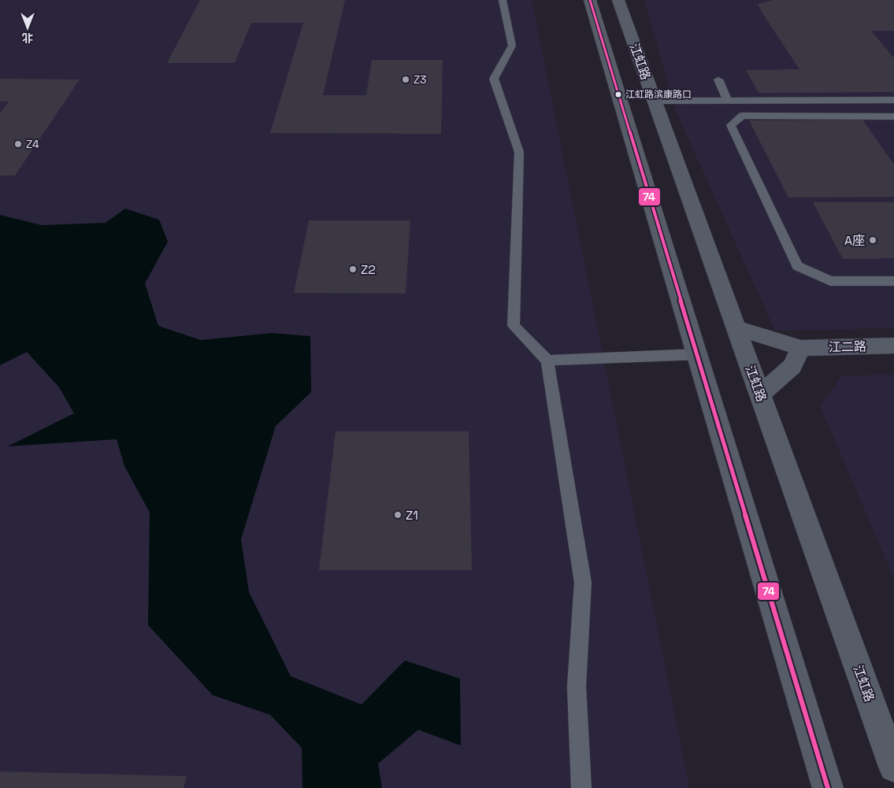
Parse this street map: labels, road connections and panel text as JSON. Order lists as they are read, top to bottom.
{
  "streets": {
    "main road": ["江虹路", "江二路"]
  },
  "crossings": [
    ["江虹路", "江二路"]
  ],
  "places": [
    "Z3",
    "江虹路滨康路口",
    "Z4",
    "A座",
    "Z2",
    "Z1"
  ],
  "lines": ["transit line 74"],
  "north": "bottom"
}
